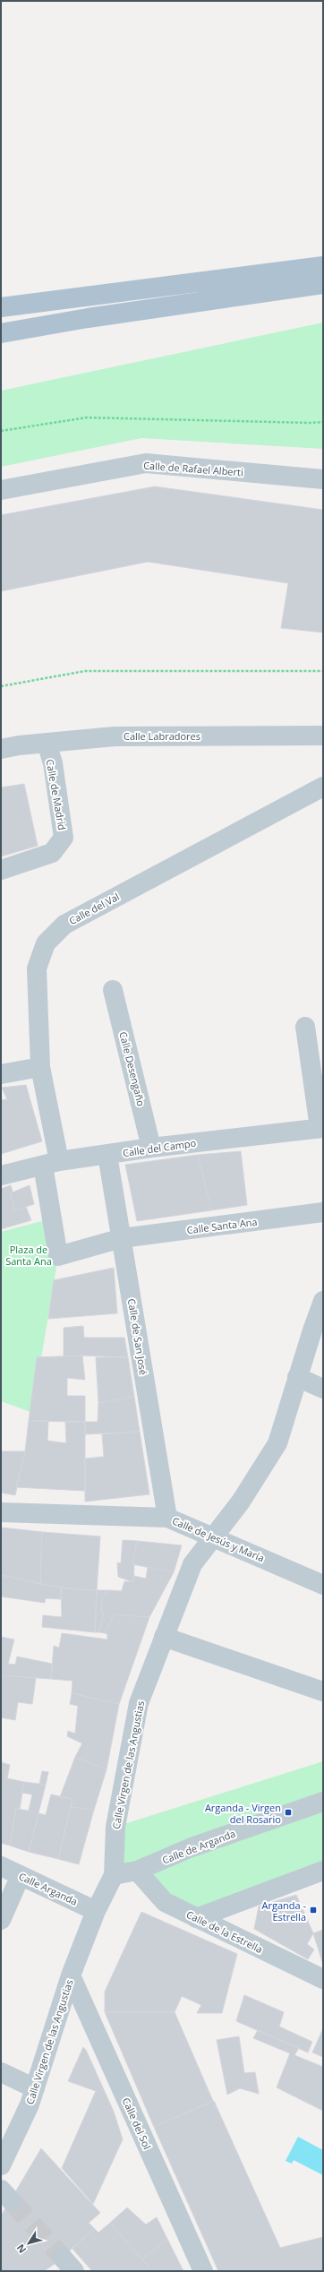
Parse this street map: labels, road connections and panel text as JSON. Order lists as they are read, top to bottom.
{
  "streets": {
    "street": [
      "Calle de Rafael Alberti",
      "Calle Labradores",
      "Calle de Madrid",
      "Calle del Val",
      "Calle Desengaño",
      "Calle del Campo",
      "Calle Santa Ana",
      "Calle de San José",
      "Calle de Jesús y María",
      "Calle Virgen de las Angustias",
      "Calle de Arganda",
      "Calle Arganda",
      "Calle de la Estrella",
      "Calle del Sol"
    ]
  },
  "crossings": [
    ["Calle Labradores", "Calle de Madrid"],
    ["Calle del Val", "Calle del Campo"],
    ["Calle Desengaño", "Calle del Campo"],
    ["Calle del Campo", "Calle de San José"],
    ["Calle Santa Ana", "Calle de San José"],
    ["Calle de San José", "Calle de Jesús y María"],
    ["Calle de Jesús y María", "Calle Virgen de las Angustias"],
    ["Calle Virgen de las Angustias", "Calle de Arganda"],
    ["Calle Virgen de las Angustias", "Calle Arganda"],
    ["Calle Virgen de las Angustias", "Calle del Sol"],
    ["Calle de Arganda", "Calle de la Estrella"]
  ],
  "parks": ["Plaza de Santa Ana"],
  "places": {
    "transit": ["Arganda - Virgen del Rosario", "Arganda - Estrella"]
  },
  "north": "bottom left"
}
